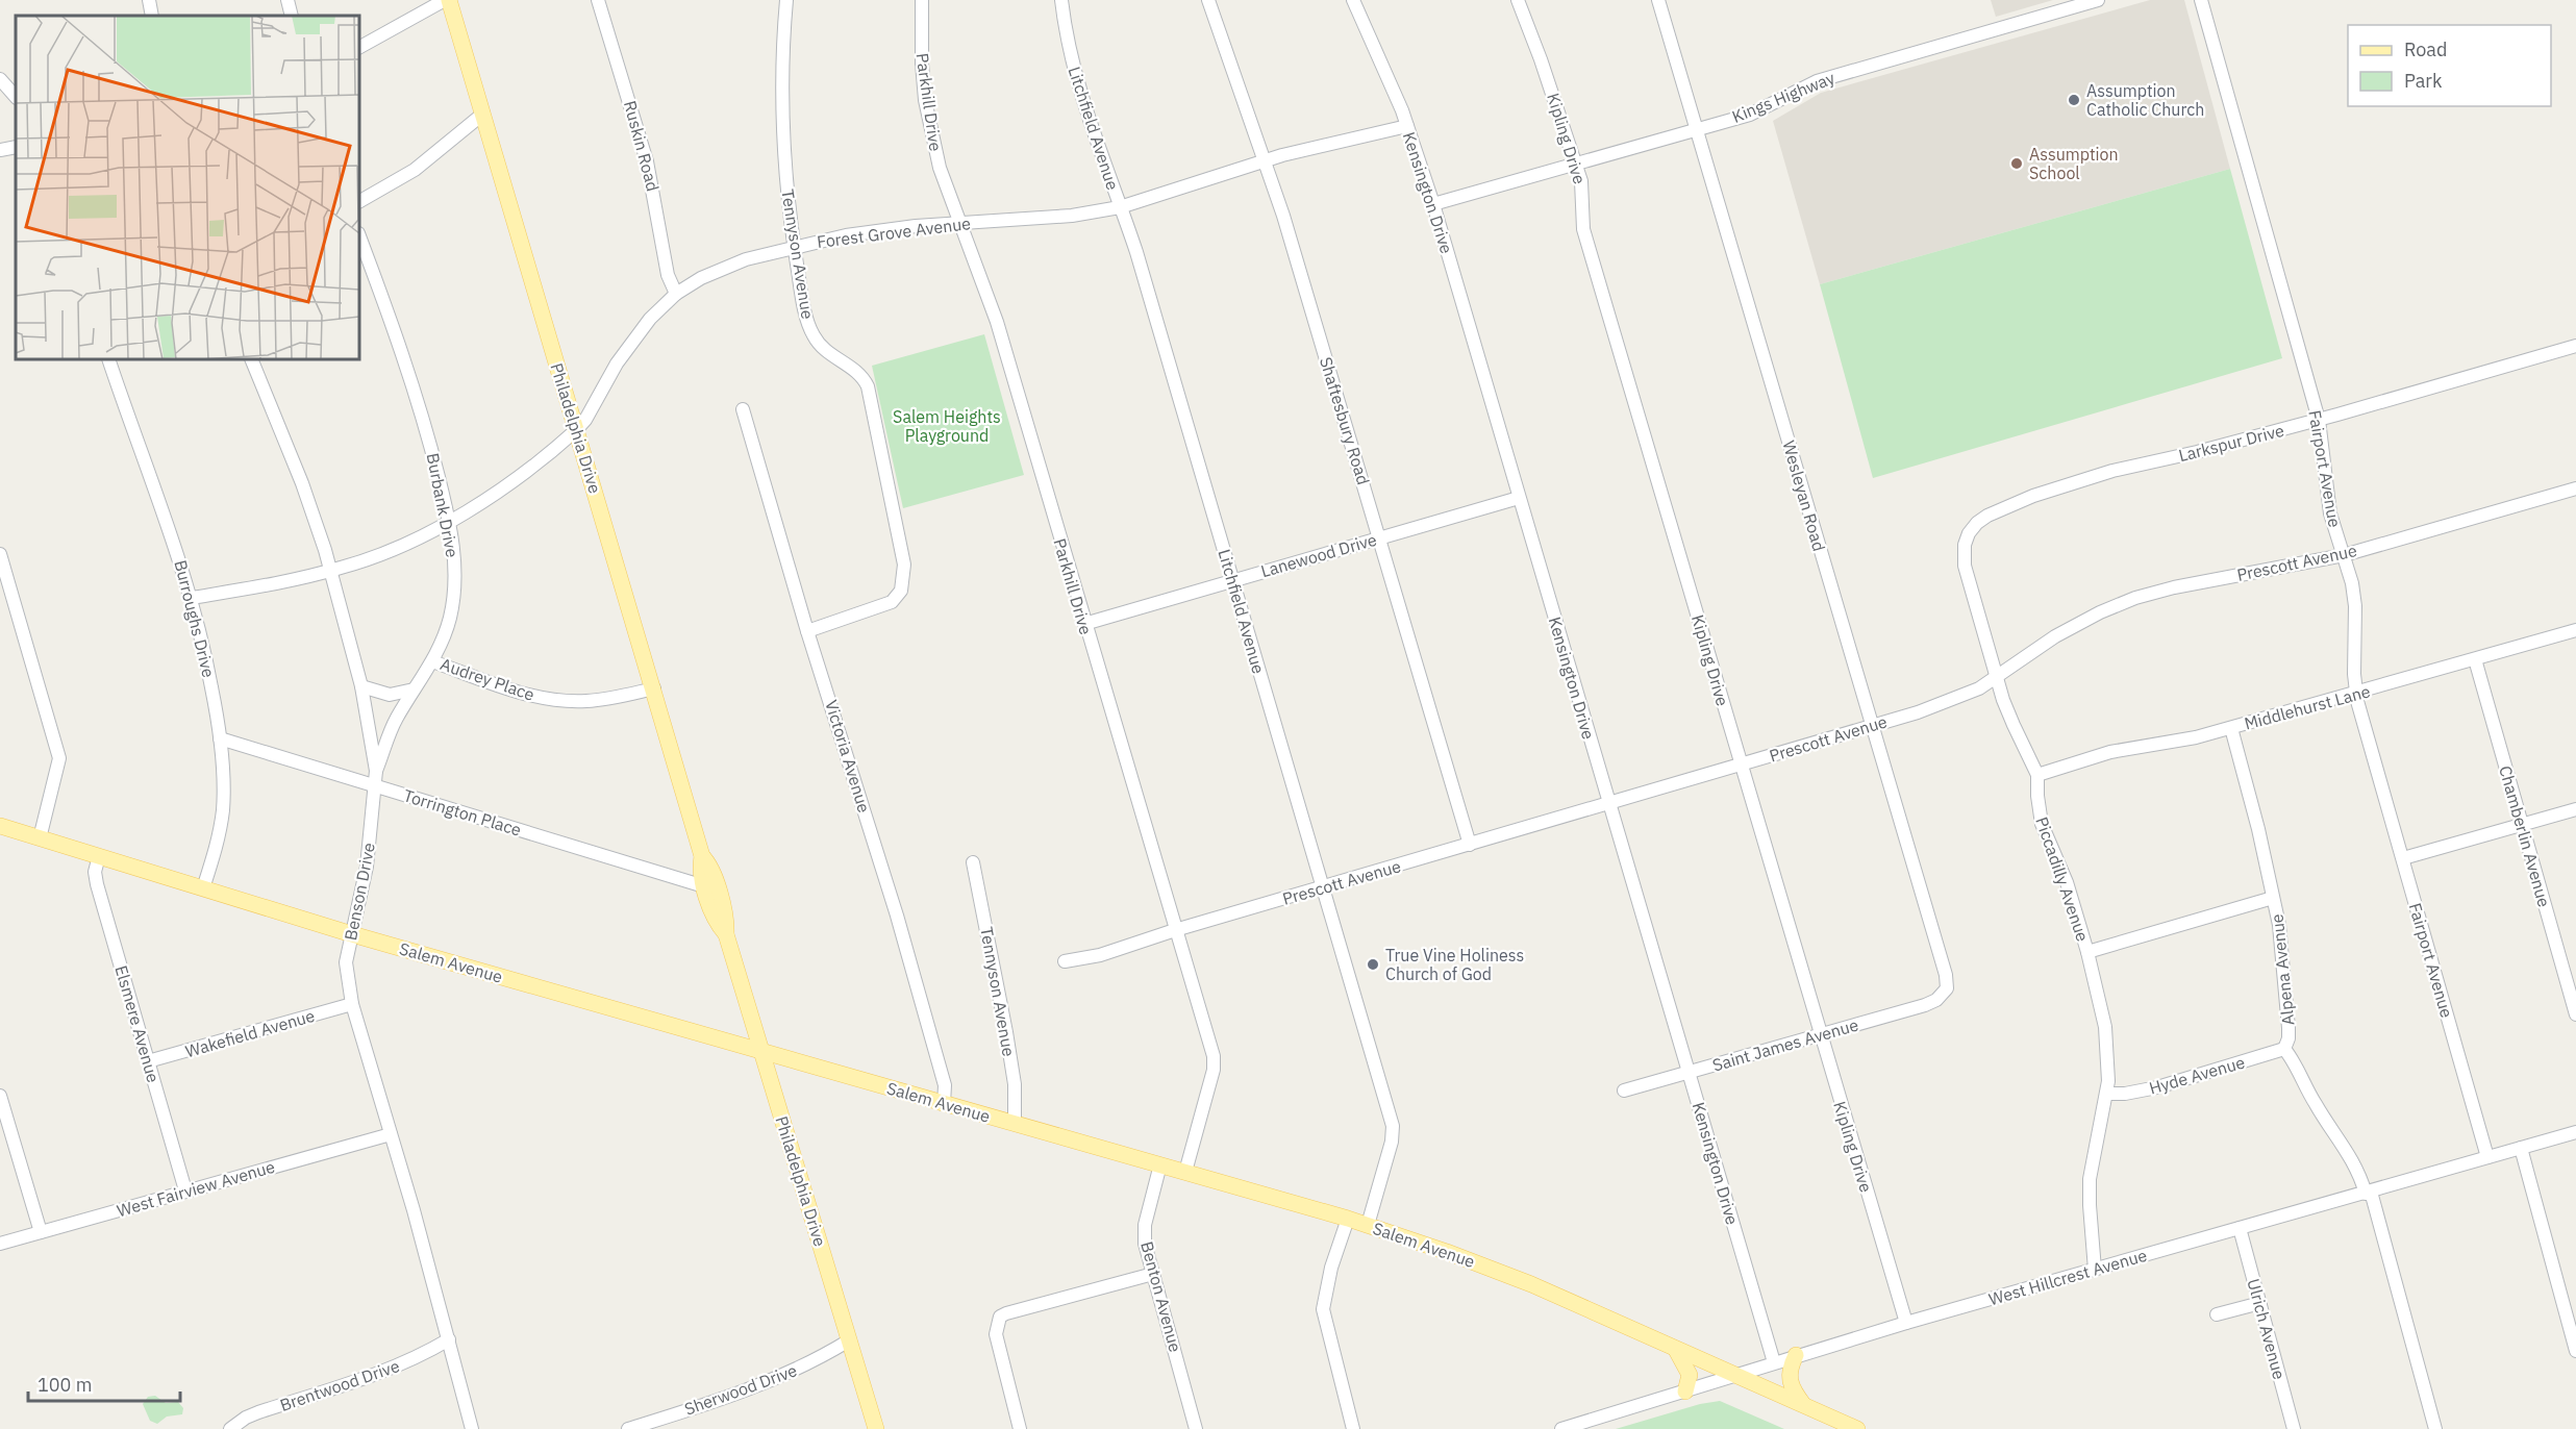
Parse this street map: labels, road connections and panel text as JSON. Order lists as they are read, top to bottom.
{
  "streets": {
    "main road": ["Philadelphia Drive", "Salem Avenue"],
    "street": [
      "Kings Highway",
      "Parkhill Drive",
      "Litchfield Avenue",
      "Kipling Drive",
      "Ruskin Road",
      "Kensington Drive",
      "Forest Grove Avenue",
      "Tennyson Avenue",
      "Shaftesbury Road",
      "Larkspur Drive",
      "Fairport Avenue",
      "Wesleyan Road",
      "Burbank Drive",
      "Lanewood Drive",
      "Prescott Avenue",
      "Burroughs Drive",
      "Audrey Place",
      "Middlehurst Lane",
      "Victoria Avenue",
      "Torrington Place",
      "Chamberlin Avenue",
      "Piccadilly Avenue",
      "Benson Drive",
      "Alpena Avenue",
      "Elsmere Avenue",
      "Wakefield Avenue",
      "Saint James Avenue",
      "Hyde Avenue",
      "West Fairview Avenue",
      "West Hillcrest Avenue",
      "Benton Avenue",
      "Ulrich Avenue",
      "Brentwood Drive",
      "Sherwood Drive"
    ]
  },
  "crossings": [
    ["Kings Highway", "Kipling Drive"],
    ["Kings Highway", "Kensington Drive"],
    ["Kings Highway", "Wesleyan Road"],
    ["Parkhill Drive", "Forest Grove Avenue"],
    ["Parkhill Drive", "Lanewood Drive"],
    ["Parkhill Drive", "Prescott Avenue"],
    ["Parkhill Drive", "Salem Avenue"],
    ["Litchfield Avenue", "Forest Grove Avenue"],
    ["Litchfield Avenue", "Lanewood Drive"],
    ["Litchfield Avenue", "Prescott Avenue"],
    ["Litchfield Avenue", "Salem Avenue"],
    ["Kipling Drive", "Prescott Avenue"],
    ["Kipling Drive", "Saint James Avenue"],
    ["Kipling Drive", "West Hillcrest Avenue"],
    ["Ruskin Road", "Forest Grove Avenue"],
    ["Kensington Drive", "Forest Grove Avenue"],
    ["Kensington Drive", "Lanewood Drive"],
    ["Kensington Drive", "Prescott Avenue"],
    ["Kensington Drive", "Saint James Avenue"],
    ["Kensington Drive", "West Hillcrest Avenue"],
    ["Forest Grove Avenue", "Tennyson Avenue"],
    ["Forest Grove Avenue", "Shaftesbury Road"],
    ["Forest Grove Avenue", "Philadelphia Drive"],
    ["Forest Grove Avenue", "Burbank Drive"],
    ["Forest Grove Avenue", "Burroughs Drive"],
    ["Forest Grove Avenue", "Benson Drive"],
    ["Tennyson Avenue", "Victoria Avenue"],
    ["Tennyson Avenue", "Salem Avenue"],
    ["Shaftesbury Road", "Lanewood Drive"],
    ["Shaftesbury Road", "Prescott Avenue"],
    ["Philadelphia Drive", "Audrey Place"],
    ["Philadelphia Drive", "Torrington Place"],
    ["Philadelphia Drive", "Salem Avenue"],
    ["Philadelphia Drive", "Sherwood Drive"],
    ["Larkspur Drive", "Fairport Avenue"],
    ["Larkspur Drive", "Piccadilly Avenue"],
    ["Fairport Avenue", "Prescott Avenue"],
    ["Fairport Avenue", "Middlehurst Lane"],
    ["Fairport Avenue", "West Hillcrest Avenue"],
    ["Wesleyan Road", "Prescott Avenue"],
    ["Wesleyan Road", "Saint James Avenue"],
    ["Burbank Drive", "Audrey Place"],
    ["Burbank Drive", "Benson Drive"],
    ["Prescott Avenue", "Piccadilly Avenue"],
    ["Burroughs Drive", "Torrington Place"],
    ["Burroughs Drive", "Salem Avenue"],
    ["Middlehurst Lane", "Chamberlin Avenue"],
    ["Middlehurst Lane", "Piccadilly Avenue"],
    ["Middlehurst Lane", "Alpena Avenue"],
    ["Victoria Avenue", "Salem Avenue"],
    ["Torrington Place", "Benson Drive"],
    ["Piccadilly Avenue", "Hyde Avenue"],
    ["Piccadilly Avenue", "West Hillcrest Avenue"],
    ["Benson Drive", "Salem Avenue"],
    ["Benson Drive", "Wakefield Avenue"],
    ["Benson Drive", "West Fairview Avenue"],
    ["Benson Drive", "Brentwood Drive"],
    ["Salem Avenue", "Elsmere Avenue"],
    ["Salem Avenue", "West Hillcrest Avenue"],
    ["Salem Avenue", "Benton Avenue"],
    ["Alpena Avenue", "Hyde Avenue"],
    ["Alpena Avenue", "West Hillcrest Avenue"],
    ["Elsmere Avenue", "Wakefield Avenue"],
    ["Elsmere Avenue", "West Fairview Avenue"],
    ["West Hillcrest Avenue", "Ulrich Avenue"]
  ],
  "parks": ["Salem Heights Playground"],
  "places": ["Assumption Catholic Church", "Assumption School", "True Vine Holiness Church of God"],
  "legend": ["Road", "Park"],
  "scale_bar": "100 m"
}
